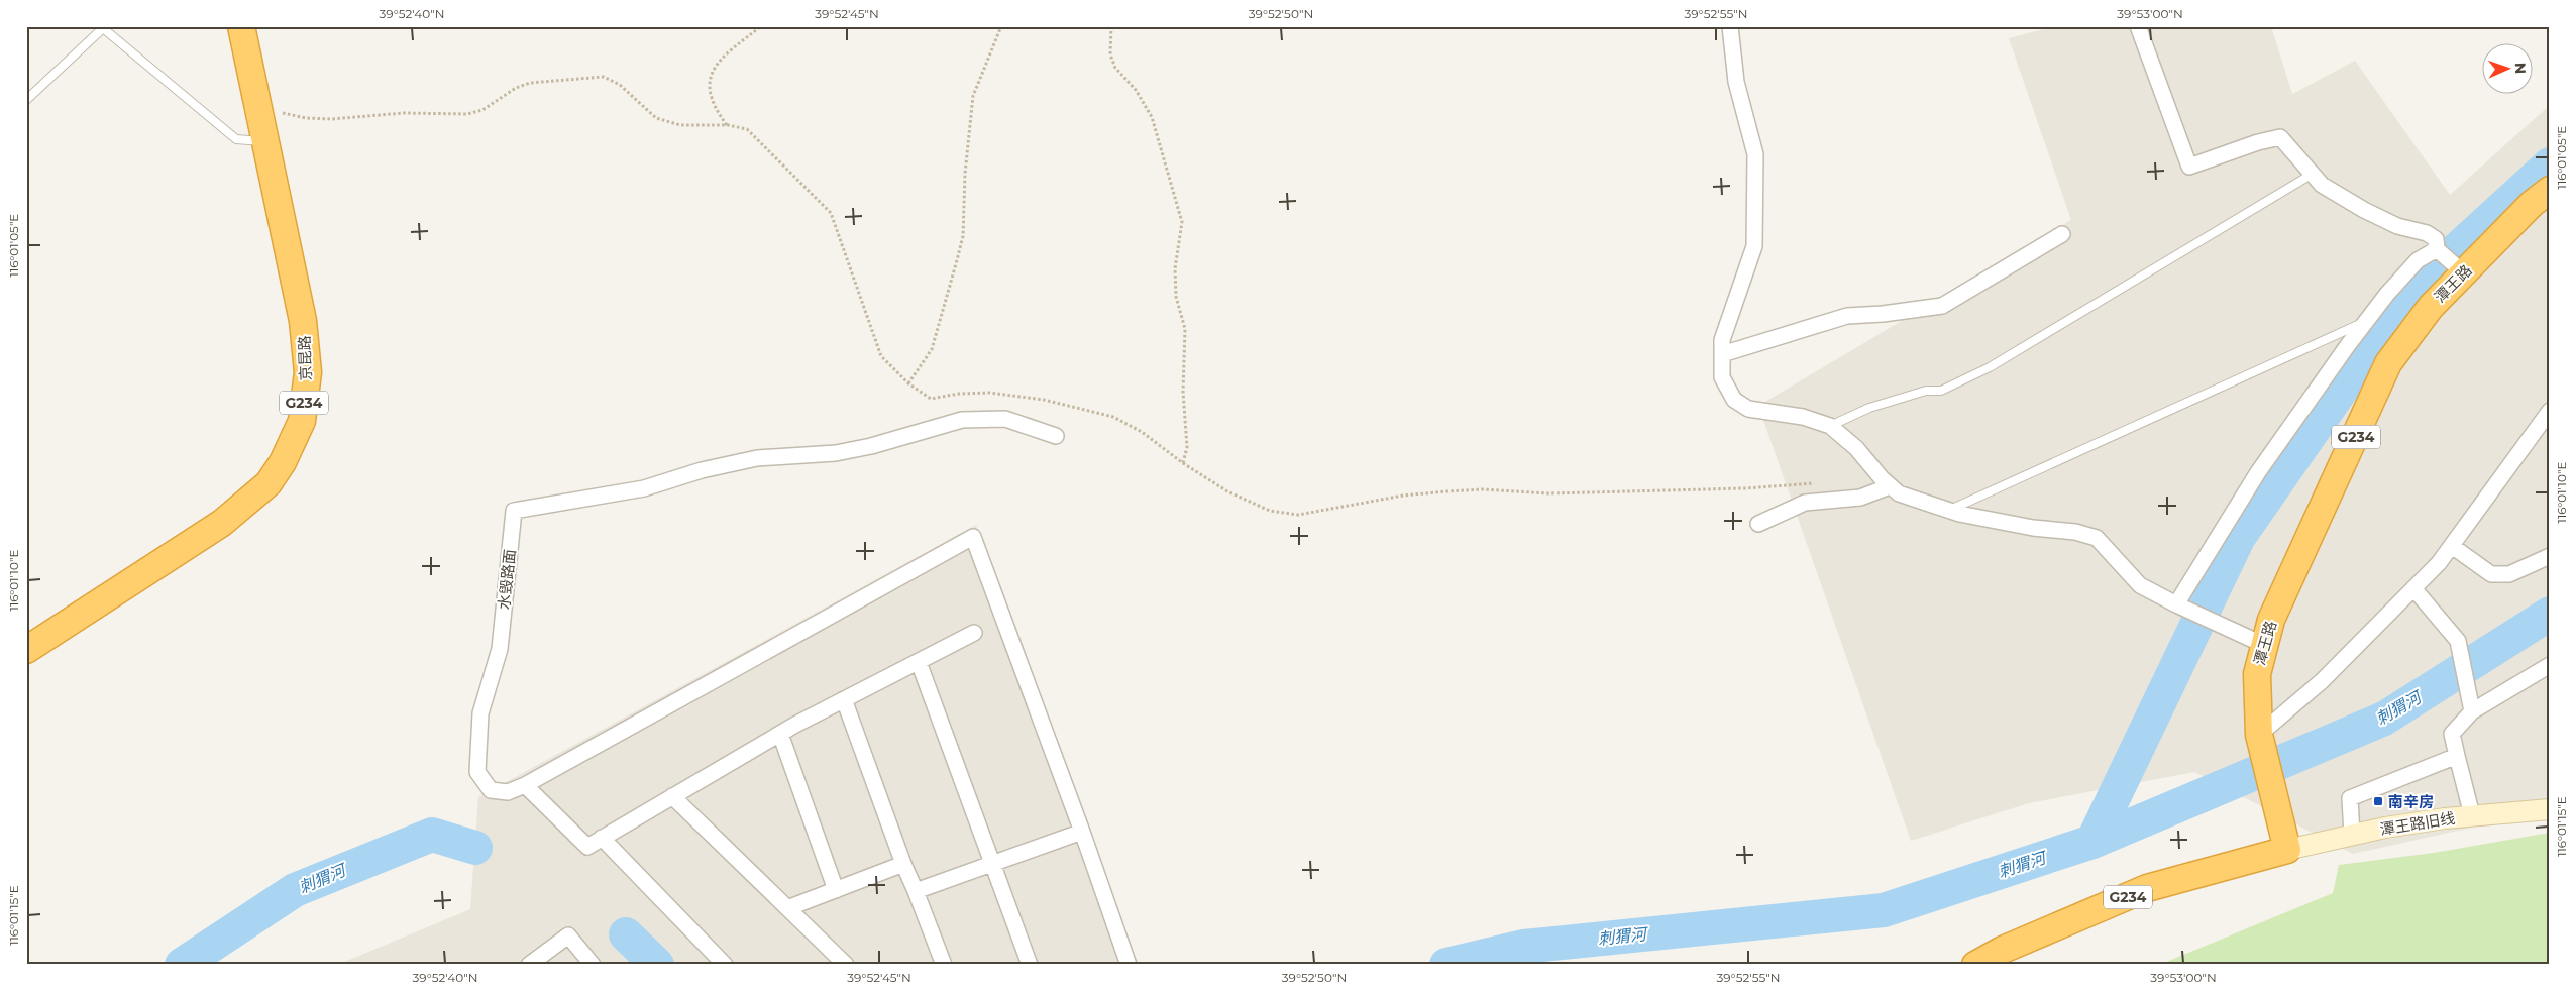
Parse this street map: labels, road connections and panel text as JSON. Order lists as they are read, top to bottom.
{
  "streets": {
    "highway": ["潭王路", "京昆路", "G234"],
    "main road": ["潭王路旧线"],
    "street": ["水毁路面"]
  },
  "crossings": [
    ["潭王路", "G234"],
    ["潭王路", "潭王路旧线"],
    ["G234", "潭王路旧线"]
  ],
  "water": ["刺猬河"],
  "places": {
    "transit": ["南辛房"]
  },
  "north": "right",
  "coordinates": [
    "39°52'40\"N",
    "39°52'45\"N",
    "39°52'50\"N",
    "39°52'55\"N",
    "39°53'00\"N",
    "116°01'05\"E",
    "116°01'10\"E",
    "116°01'15\"E"
  ]
}
